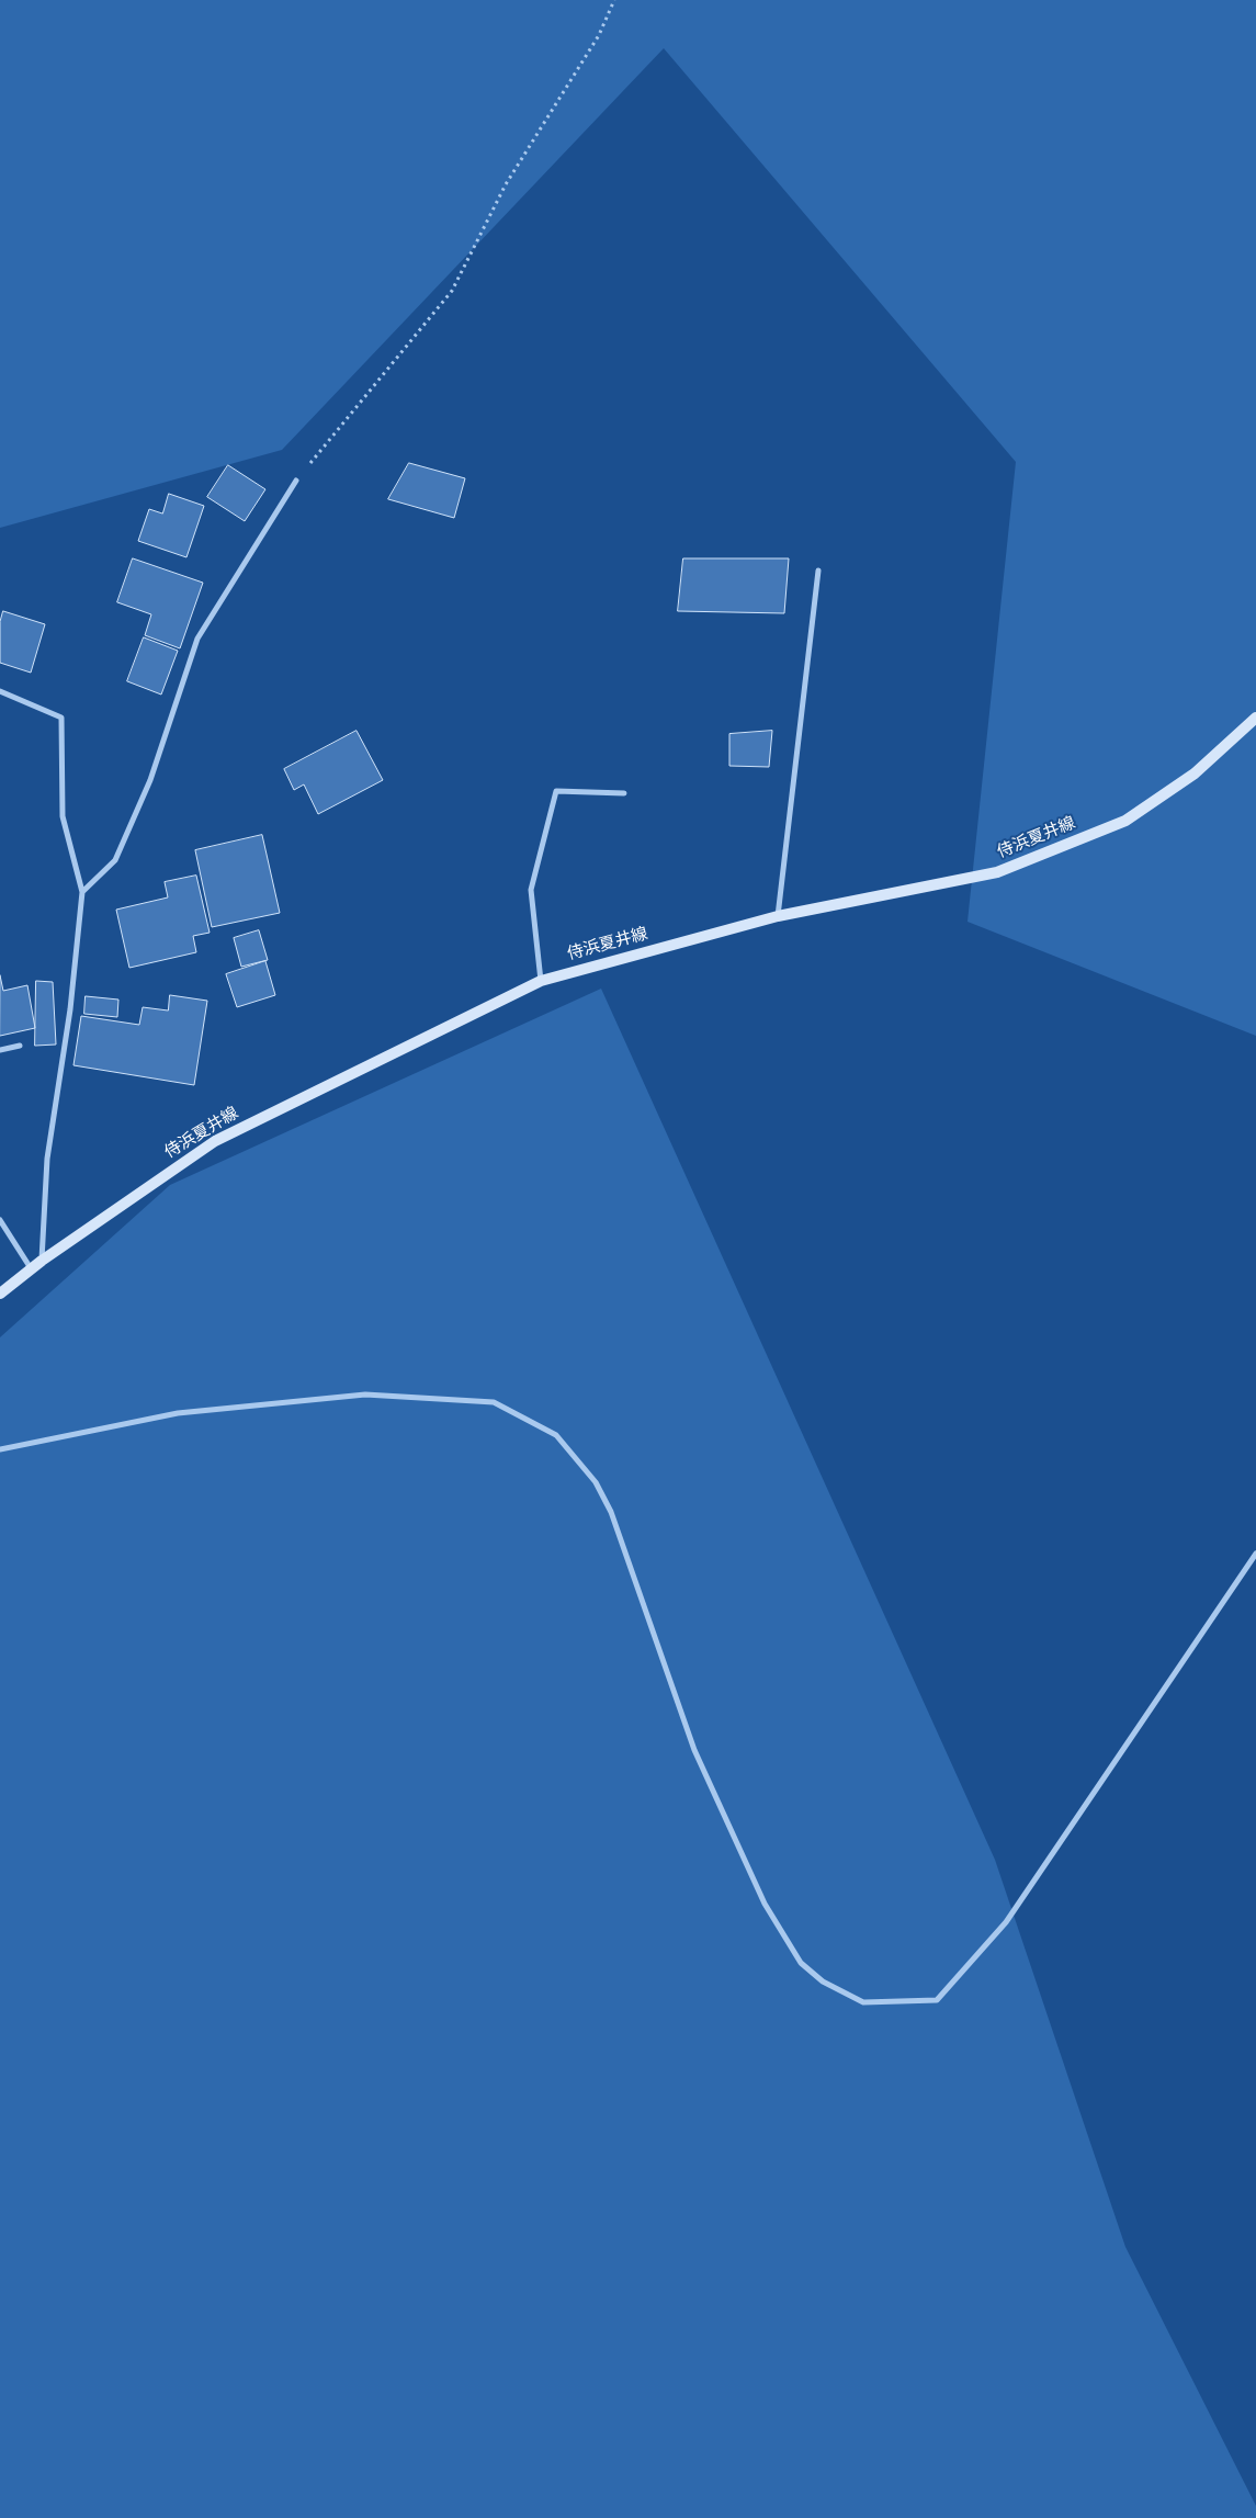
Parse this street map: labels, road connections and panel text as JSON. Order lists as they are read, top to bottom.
{
  "streets": {
    "main road": ["侍浜夏井線"]
  }
}
